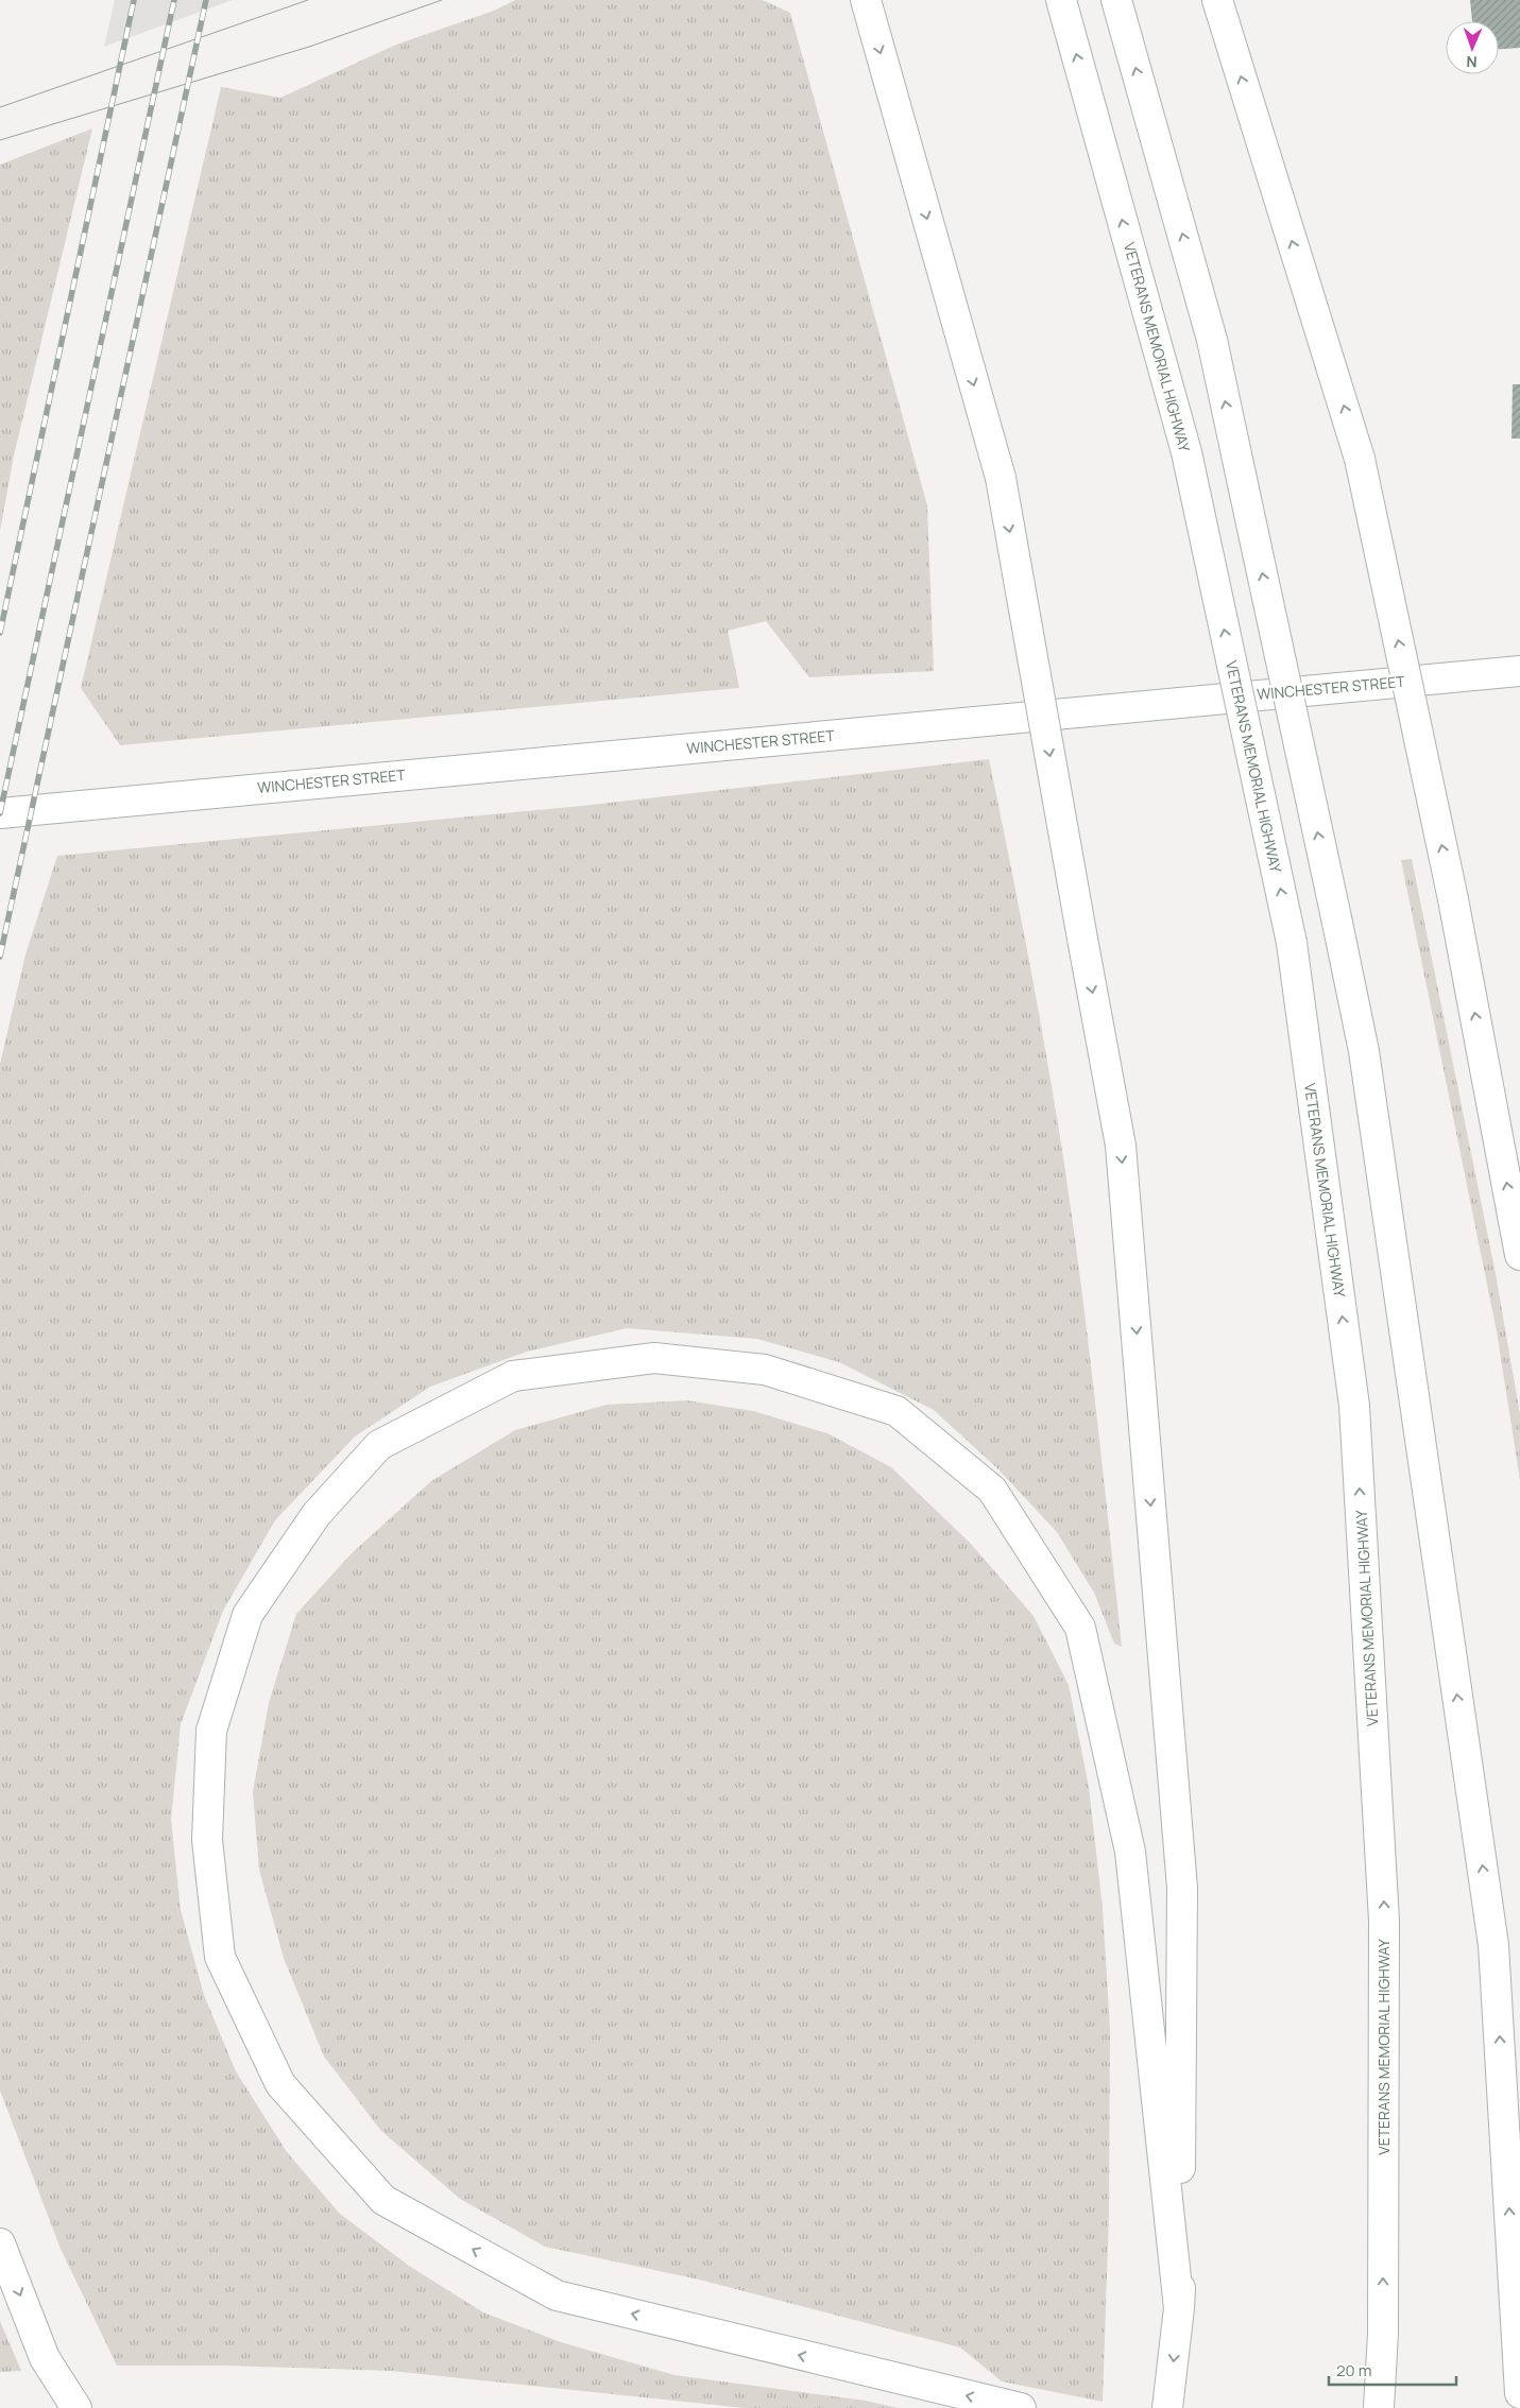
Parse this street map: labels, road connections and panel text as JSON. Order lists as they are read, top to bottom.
{
  "streets": {
    "main road": ["VETERANS MEMORIAL HIGHWAY", "WINCHESTER STREET"]
  },
  "scale_bar": "20 m",
  "north": "bottom"
}
